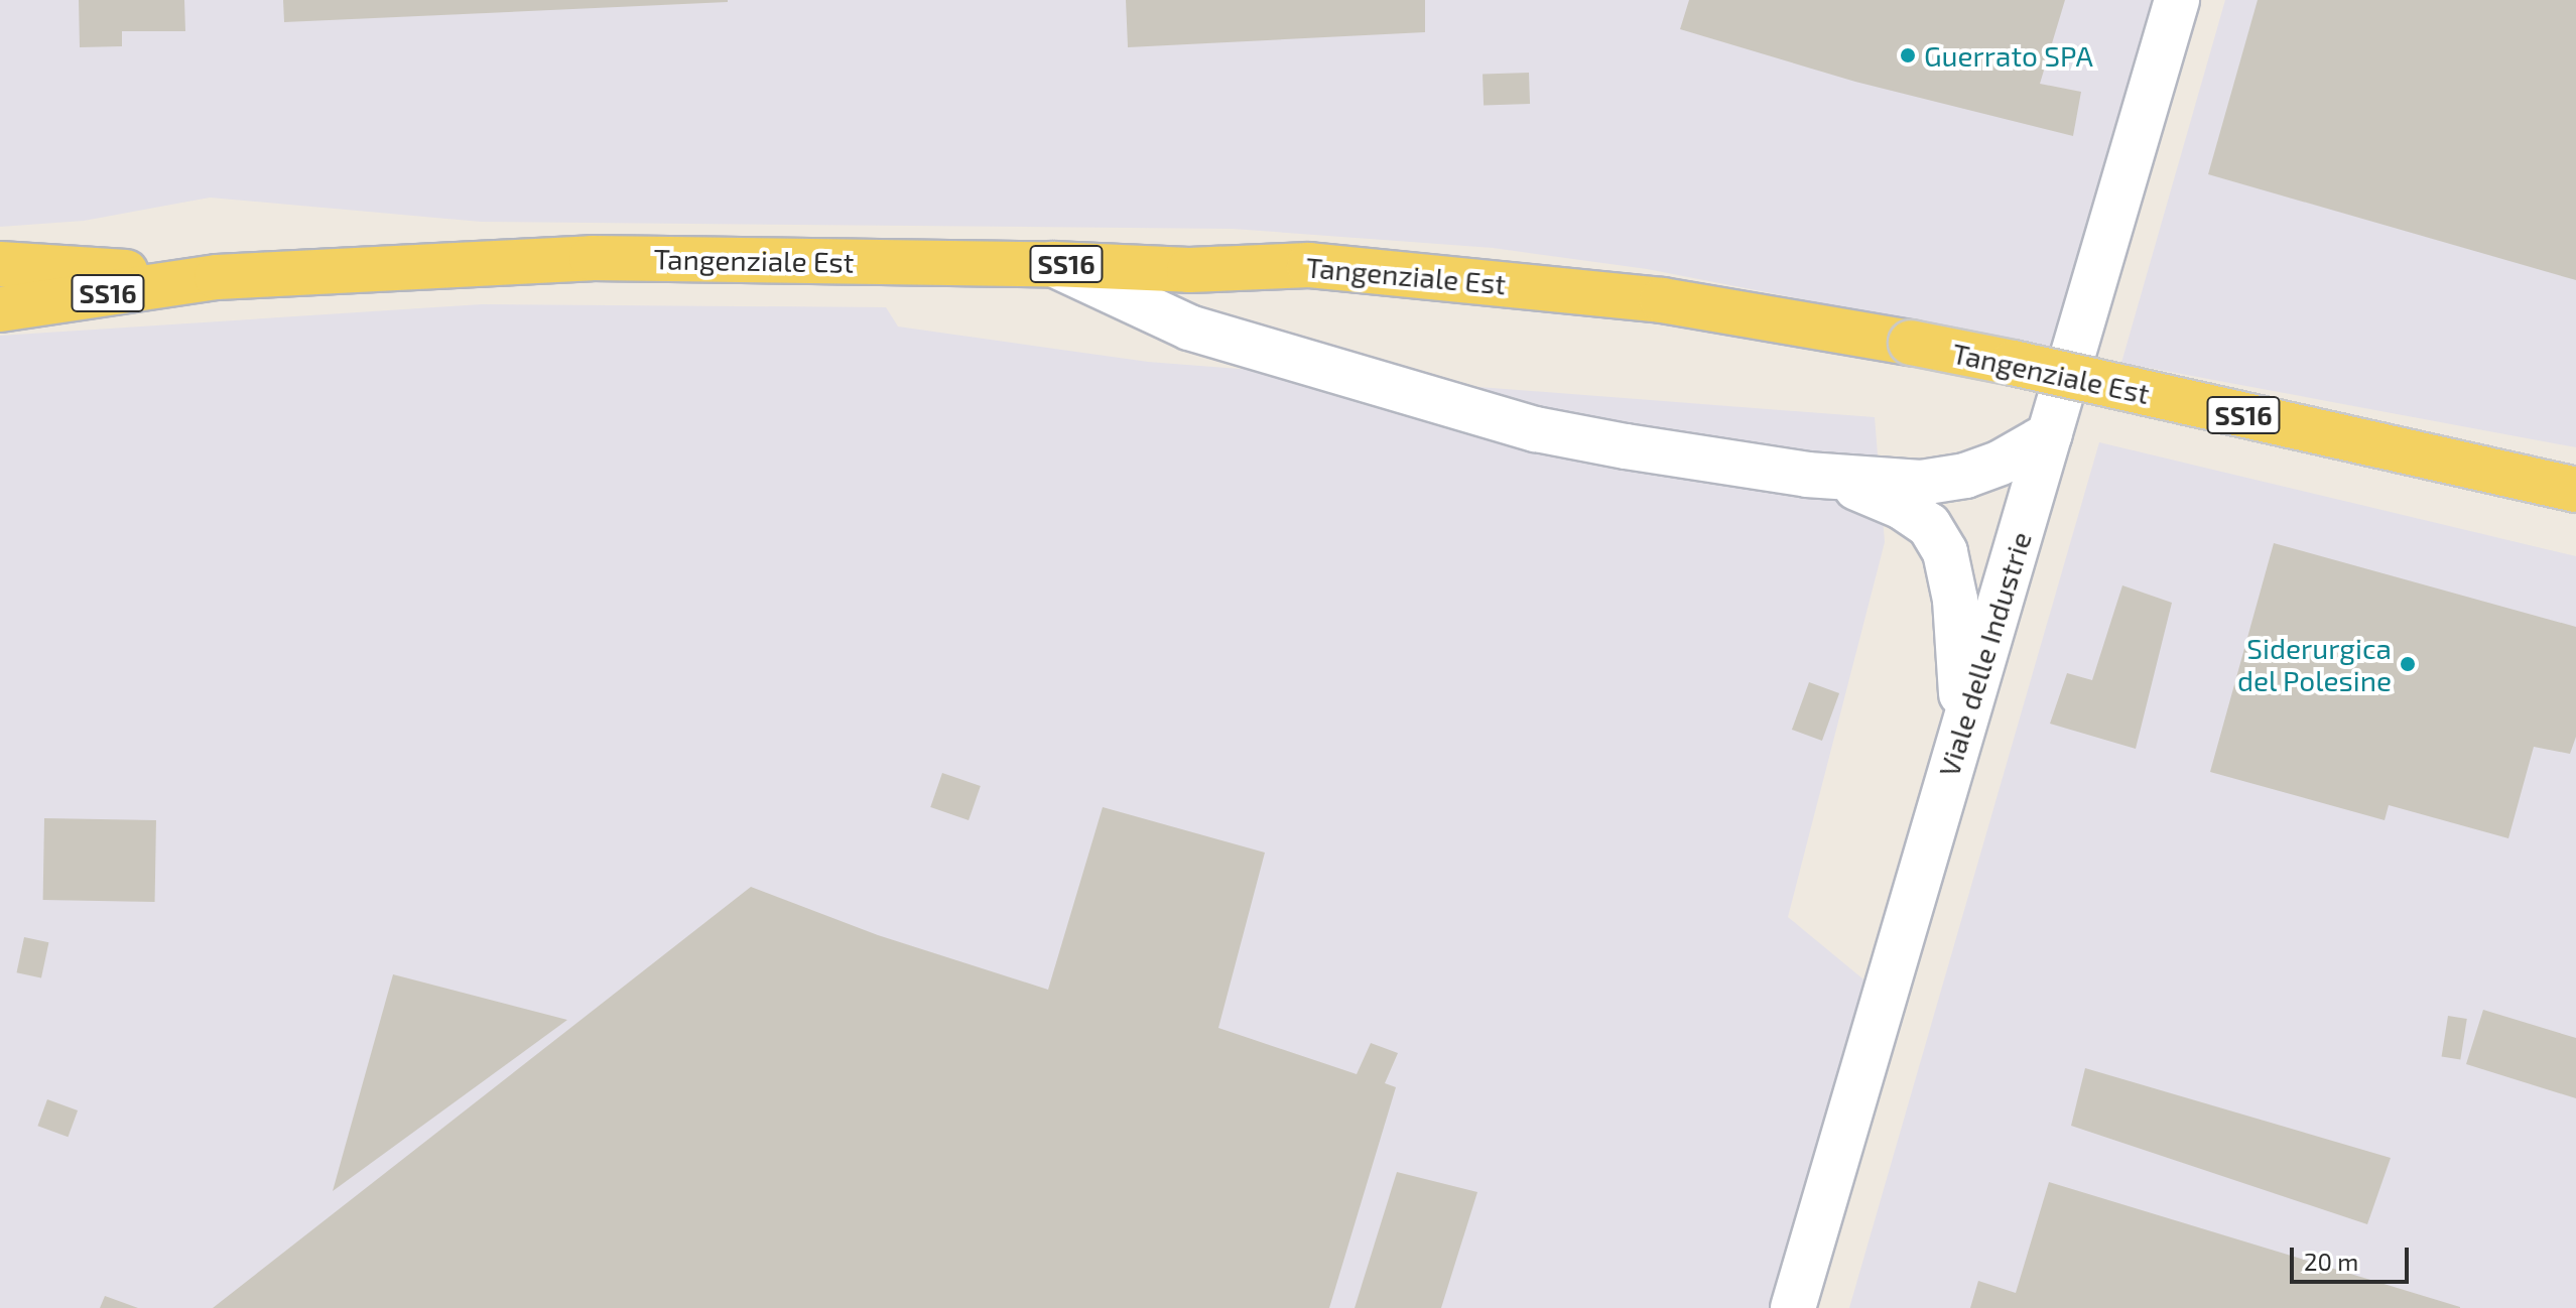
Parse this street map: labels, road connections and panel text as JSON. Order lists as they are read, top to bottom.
{
  "streets": {
    "main road": ["Tangenziale Est", "SS16", "Viale delle Industrie"]
  },
  "places": ["Guerrato SPA", "Siderurgica del Polesine"],
  "scale_bar": "20 m"
}
